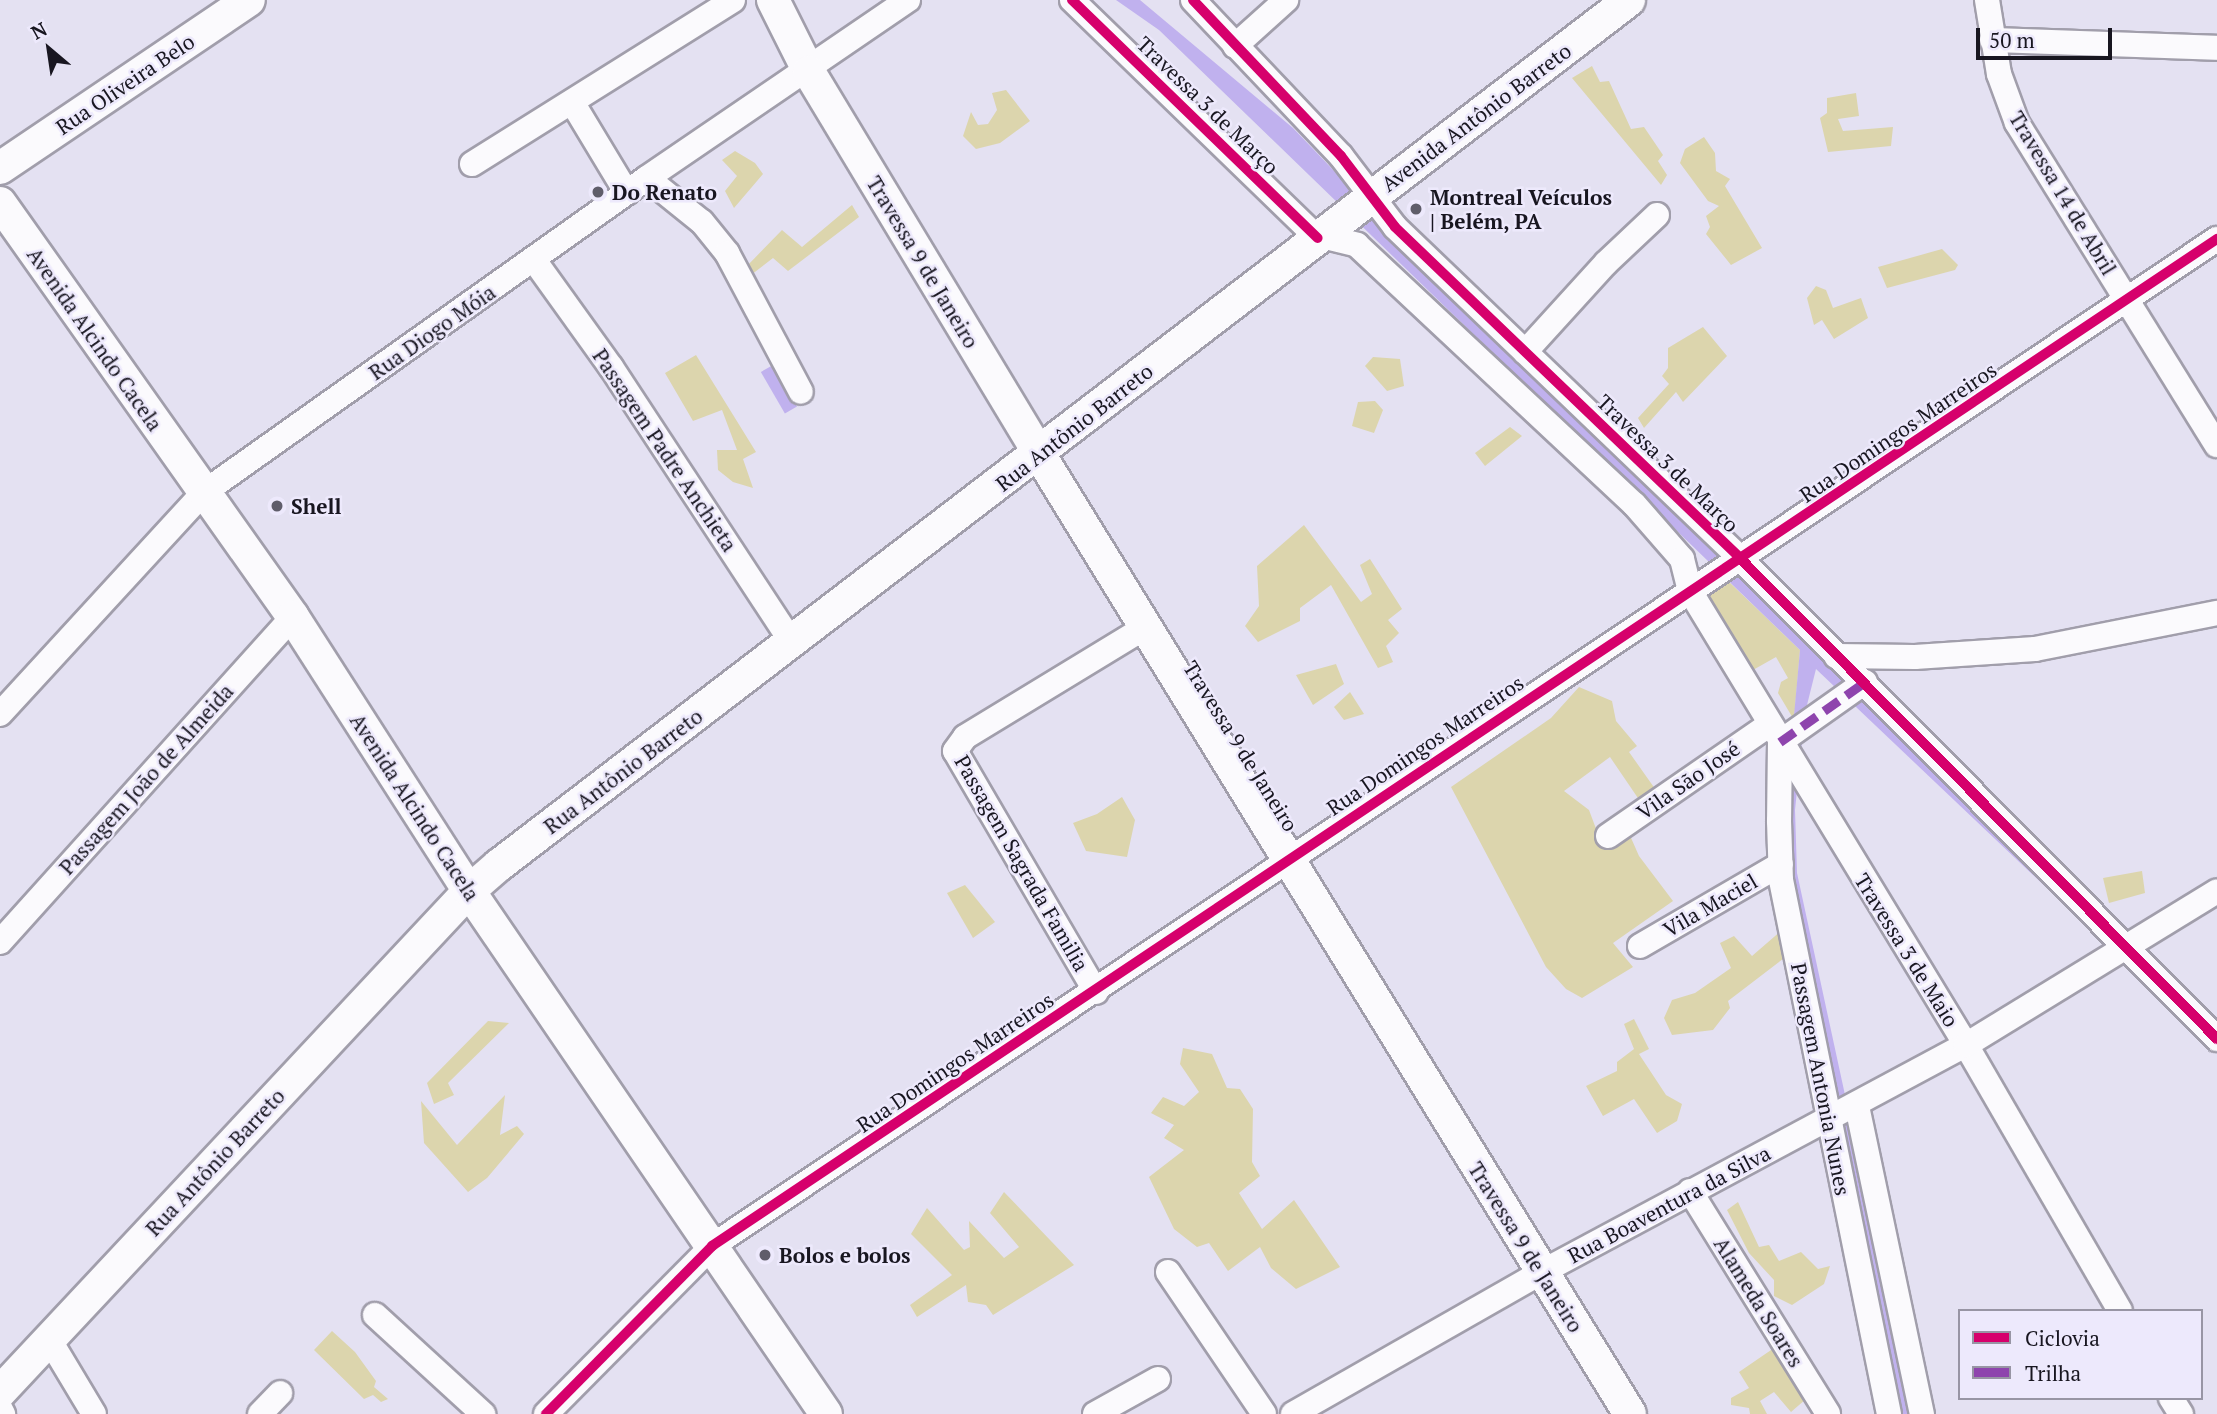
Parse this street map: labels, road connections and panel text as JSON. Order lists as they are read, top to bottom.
{
  "streets": {
    "main road": [
      "Rua Oliveira Belo",
      "Avenida Antônio Barreto",
      "Travessa 9 de Janeiro",
      "Avenida Alcindo Cacela",
      "Rua Antônio Barreto"
    ],
    "street": [
      "Travessa 3 de Março",
      "Travessa 14 de Abril",
      "Rua Diogo Móia",
      "Rua Domingos Marreiros",
      "Passagem Padre Anchieta",
      "Passagem João de Almeida",
      "Vila São José",
      "Passagem Sagrada Familia",
      "Vila Maciel",
      "Travessa 3 de Maio",
      "Passagem Antonia Nunes",
      "Rua Boaventura da Silva",
      "Alameda Soares"
    ]
  },
  "crossings": [
    ["Travessa 3 de Março", "Avenida Antônio Barreto"],
    ["Travessa 3 de Março", "Rua Antônio Barreto"],
    ["Travessa 3 de Março", "Rua Domingos Marreiros"],
    ["Travessa 3 de Março", "Vila São José"],
    ["Travessa 3 de Março", "Travessa 3 de Maio"],
    ["Avenida Antônio Barreto", "Rua Antônio Barreto"],
    ["Travessa 14 de Abril", "Rua Domingos Marreiros"],
    ["Travessa 9 de Janeiro", "Rua Diogo Móia"],
    ["Travessa 9 de Janeiro", "Rua Antônio Barreto"],
    ["Travessa 9 de Janeiro", "Rua Domingos Marreiros"],
    ["Travessa 9 de Janeiro", "Passagem Sagrada Familia"],
    ["Travessa 9 de Janeiro", "Rua Boaventura da Silva"],
    ["Rua Diogo Móia", "Avenida Alcindo Cacela"],
    ["Rua Diogo Móia", "Passagem Padre Anchieta"],
    ["Avenida Alcindo Cacela", "Rua Antônio Barreto"],
    ["Avenida Alcindo Cacela", "Rua Domingos Marreiros"],
    ["Avenida Alcindo Cacela", "Passagem João de Almeida"],
    ["Rua Antônio Barreto", "Passagem Padre Anchieta"],
    ["Rua Domingos Marreiros", "Passagem Sagrada Familia"],
    ["Rua Domingos Marreiros", "Travessa 3 de Maio"],
    ["Vila São José", "Travessa 3 de Maio"],
    ["Vila São José", "Passagem Antonia Nunes"],
    ["Vila Maciel", "Passagem Antonia Nunes"],
    ["Travessa 3 de Maio", "Passagem Antonia Nunes"],
    ["Passagem Antonia Nunes", "Rua Boaventura da Silva"],
    ["Rua Boaventura da Silva", "Alameda Soares"]
  ],
  "places": [
    "Do Renato",
    "Montreal Veículos | Belém, PA",
    "Shell",
    "Bolos e bolos"
  ],
  "legend": ["Ciclovia", "Trilha"],
  "scale_bar": "50 m",
  "north": "top left"
}
